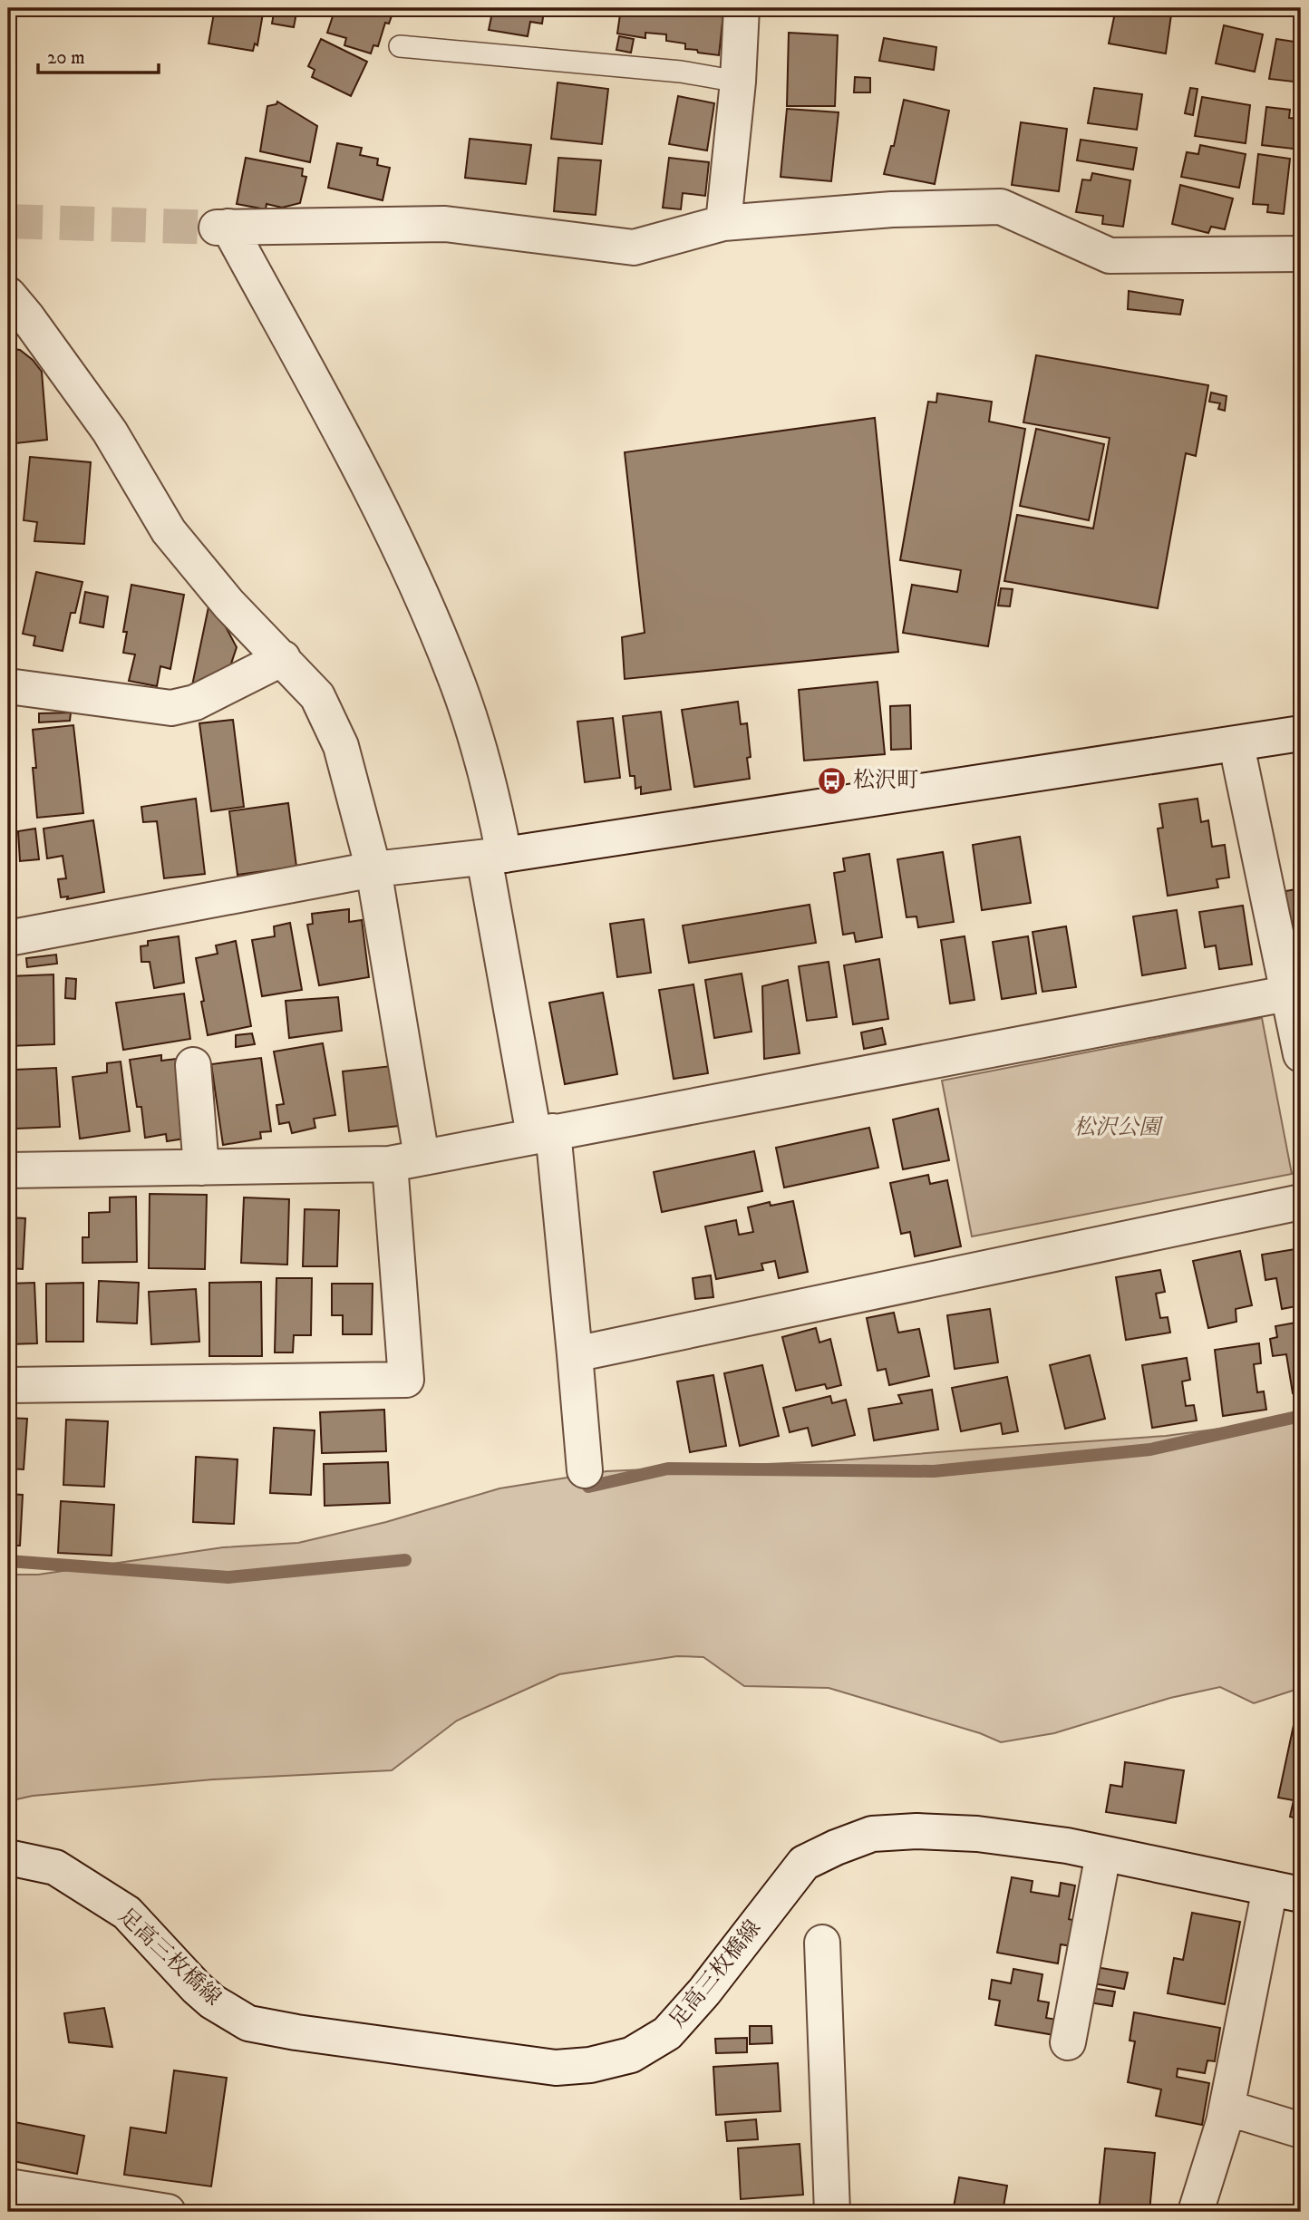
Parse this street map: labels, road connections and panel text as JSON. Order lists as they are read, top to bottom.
{
  "streets": {
    "street": ["足高三枚橋線"]
  },
  "parks": ["松沢公園"],
  "places": {
    "bus stop": ["松沢町"]
  },
  "scale_bar": "20 m"
}
